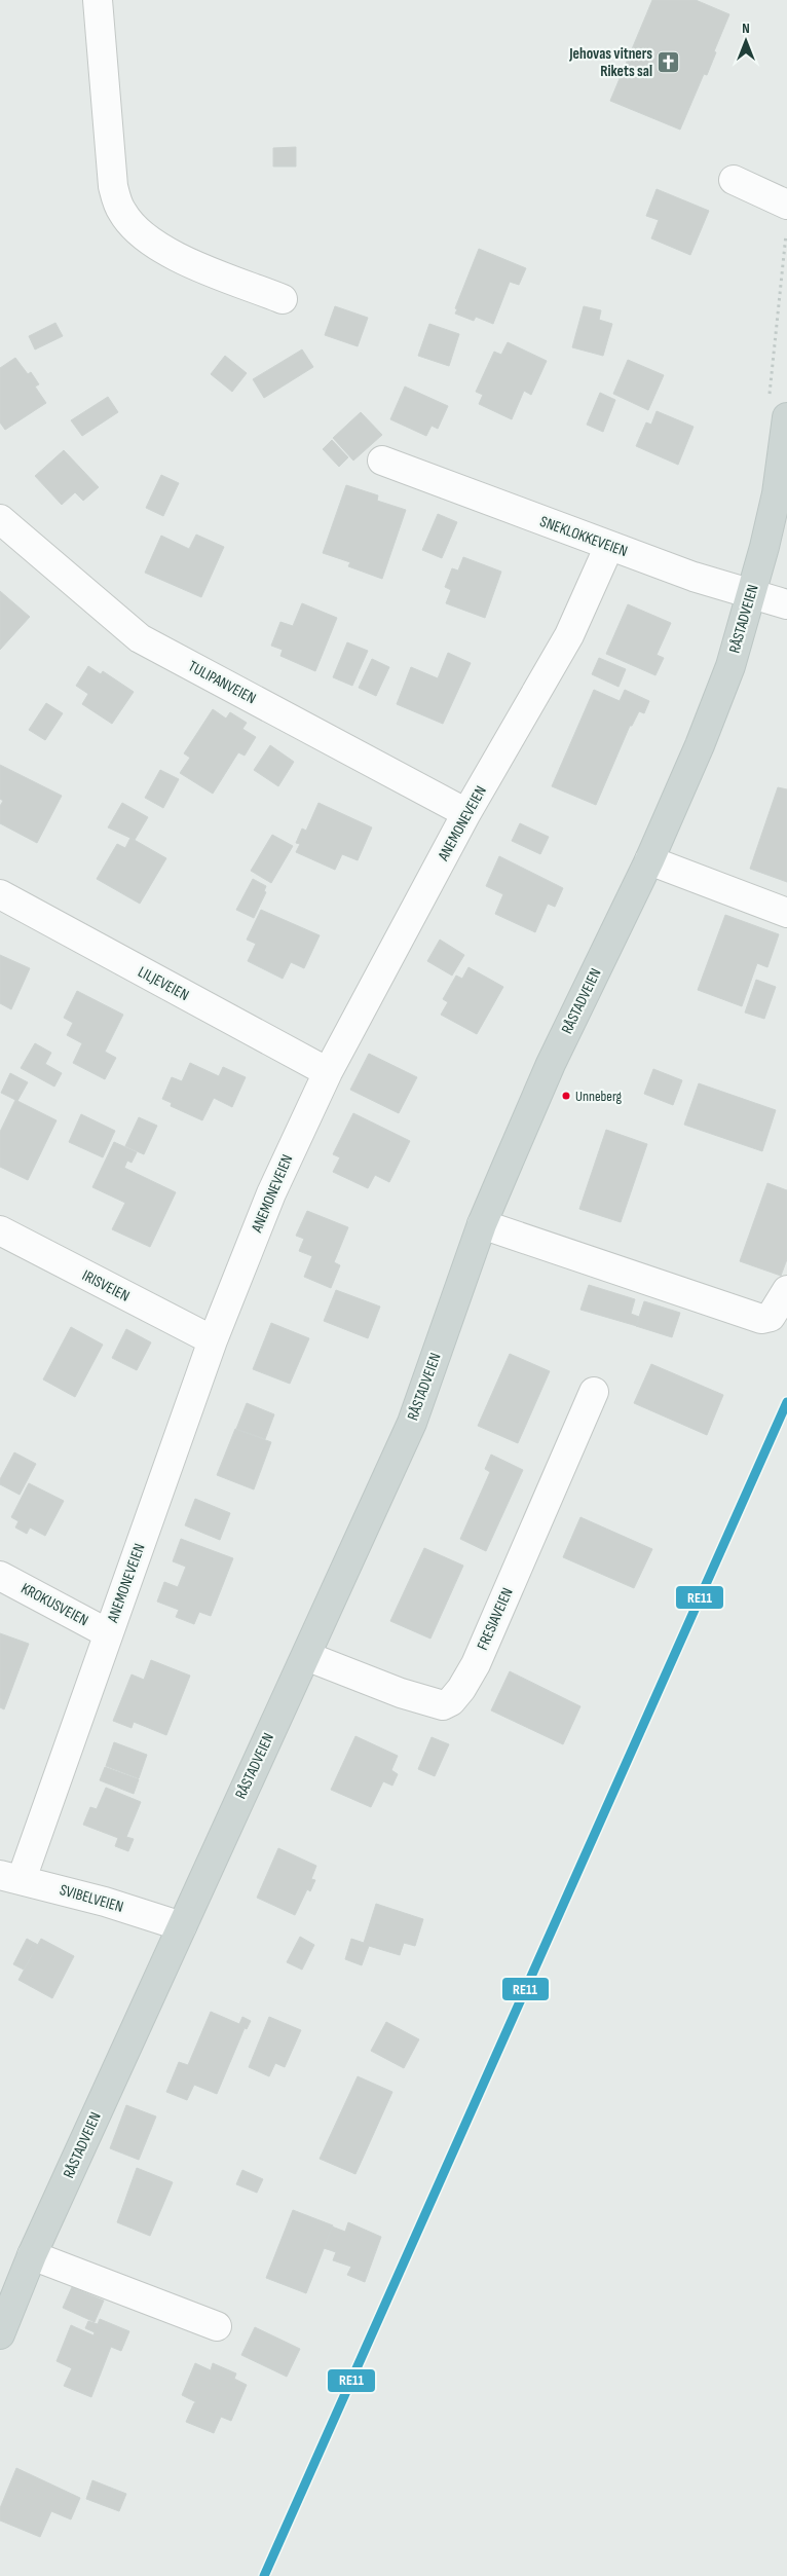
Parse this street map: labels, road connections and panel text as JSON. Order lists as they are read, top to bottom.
{
  "streets": {
    "main road": ["RÅSTADVEIEN"],
    "street": [
      "SNEKLOKKEVEIEN",
      "TULIPANVEIEN",
      "ANEMONEVEIEN",
      "LILJEVEIEN",
      "IRISVEIEN",
      "KROKUSVEIEN",
      "FRESIAVEIEN",
      "SVIBELVEIEN"
    ]
  },
  "crossings": [
    ["SNEKLOKKEVEIEN", "RÅSTADVEIEN"],
    ["SNEKLOKKEVEIEN", "ANEMONEVEIEN"],
    ["RÅSTADVEIEN", "FRESIAVEIEN"],
    ["RÅSTADVEIEN", "SVIBELVEIEN"],
    ["TULIPANVEIEN", "ANEMONEVEIEN"],
    ["ANEMONEVEIEN", "LILJEVEIEN"],
    ["ANEMONEVEIEN", "IRISVEIEN"],
    ["ANEMONEVEIEN", "KROKUSVEIEN"],
    ["ANEMONEVEIEN", "SVIBELVEIEN"]
  ],
  "places": {
    "church": ["Jehovas vitners Rikets sal"],
    "other": ["Unneberg"]
  },
  "lines": ["transit line RE11"],
  "north": "top"
}
